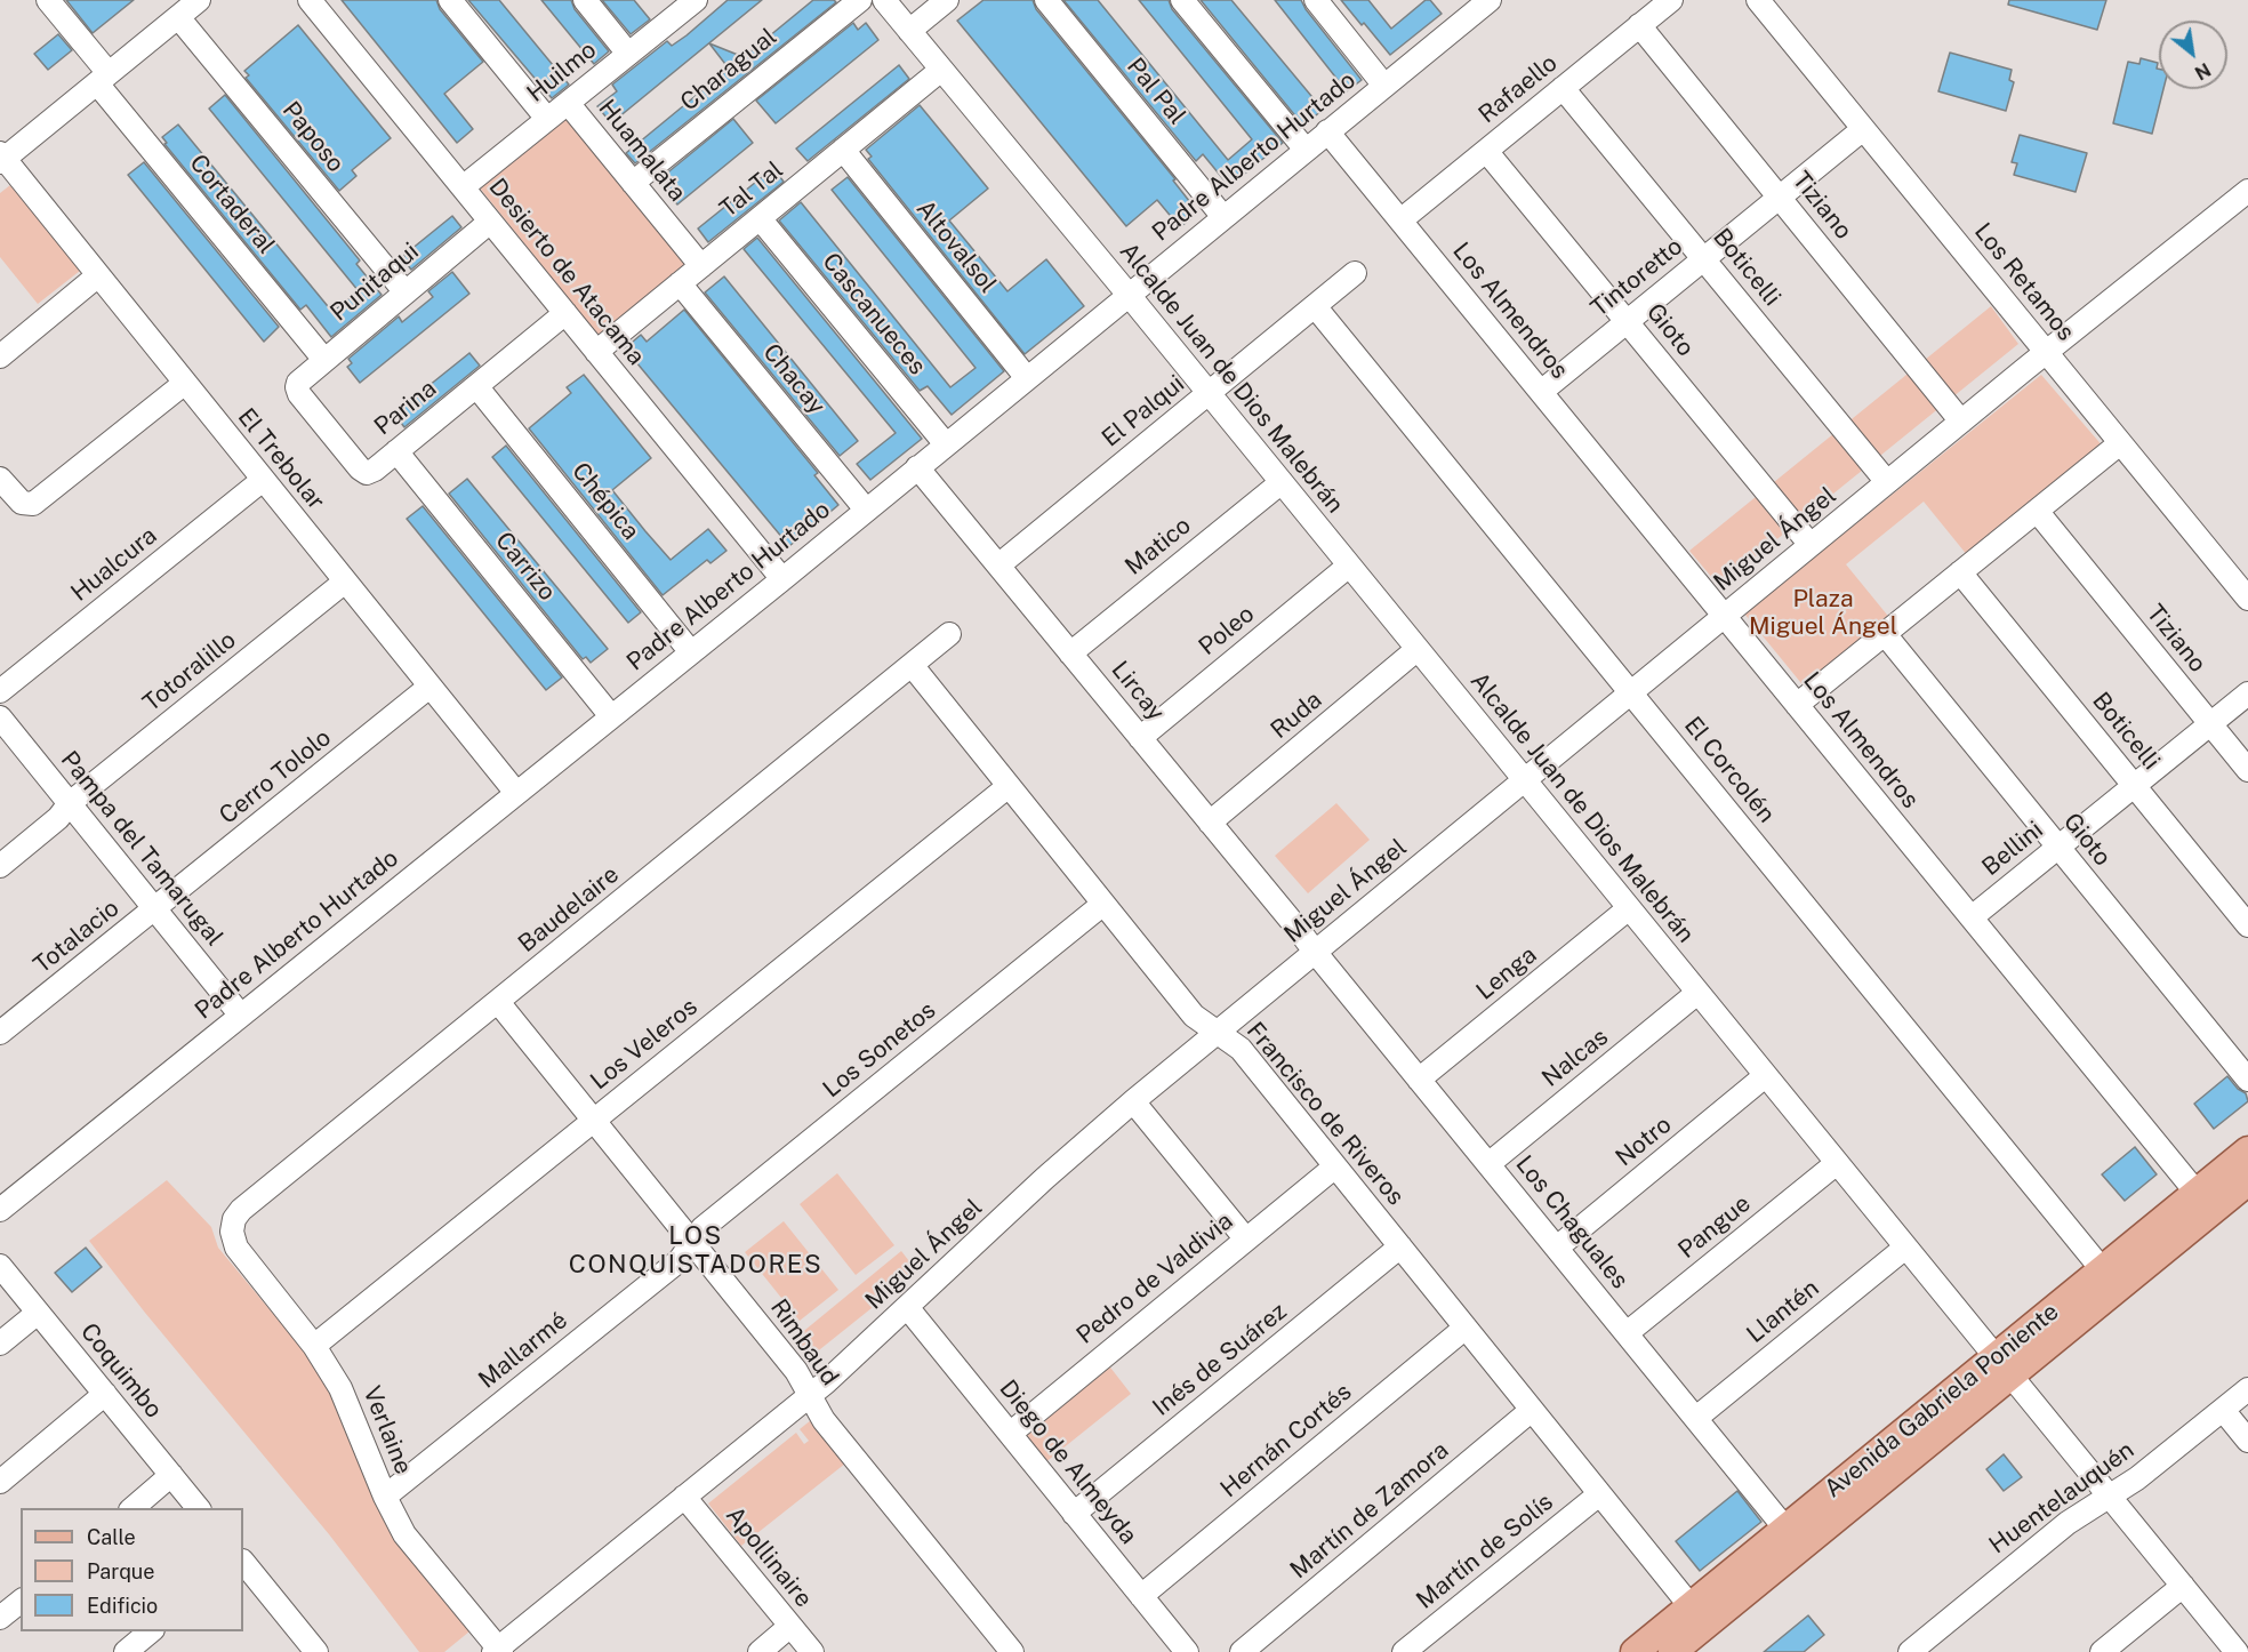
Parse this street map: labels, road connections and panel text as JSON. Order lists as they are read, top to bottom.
{
  "streets": {
    "main road": ["Avenida Gabriela Poniente"],
    "street": [
      "Charagual",
      "Huilmo",
      "Rafaello",
      "Pal Pal",
      "Paposo",
      "Huamalata",
      "Padre Alberto Hurtado",
      "Tal Tal",
      "Cortaderal",
      "Tiziano",
      "Altovalsol",
      "Boticelli",
      "Desierto de Atacama",
      "Tintoretto",
      "Punitaqui",
      "Los Retamos",
      "Los Almendros",
      "Cascanueces",
      "Gioto",
      "Alcalde Juan de Dios Malebrán",
      "Chacay",
      "Parina",
      "El Palqui",
      "El Trebolar",
      "Chépica",
      "Miguel Ángel",
      "Matico",
      "Hualcura",
      "Carrizo",
      "Poleo",
      "Totoralillo",
      "Lircay",
      "Ruda",
      "El Corcolén",
      "Cerro Tololo",
      "Pampa del Tamarugal",
      "Bellini",
      "Baudelaire",
      "Totalacio",
      "Lenga",
      "Los Veleros",
      "Los Sonetos",
      "Nalcas",
      "Francisco de Riveros",
      "Notro",
      "Los Chaguales",
      "Pangue",
      "Pedro de Valdivia",
      "Llantén",
      "Rimbaud",
      "Mallarmé",
      "Inés de Suárez",
      "Coquimbo",
      "Verlaine",
      "Hernán Cortés",
      "Diego de Almeyda",
      "Huentelauquén",
      "Martín de Zamora",
      "Martín de Solís",
      "Apollinaire"
    ]
  },
  "crossings": [
    ["Charagual", "Huamalata"],
    ["Huilmo", "Huamalata"],
    ["Huilmo", "Desierto de Atacama"],
    ["Rafaello", "Tiziano"],
    ["Rafaello", "Boticelli"],
    ["Rafaello", "Los Almendros"],
    ["Rafaello", "Gioto"],
    ["Pal Pal", "Padre Alberto Hurtado"],
    ["Paposo", "Punitaqui"],
    ["Huamalata", "Tal Tal"],
    ["Padre Alberto Hurtado", "Altovalsol"],
    ["Padre Alberto Hurtado", "Desierto de Atacama"],
    ["Padre Alberto Hurtado", "Los Almendros"],
    ["Padre Alberto Hurtado", "Cascanueces"],
    ["Padre Alberto Hurtado", "Alcalde Juan de Dios Malebrán"],
    ["Padre Alberto Hurtado", "Chacay"],
    ["Padre Alberto Hurtado", "El Trebolar"],
    ["Padre Alberto Hurtado", "Chépica"],
    ["Padre Alberto Hurtado", "Carrizo"],
    ["Padre Alberto Hurtado", "Lircay"],
    ["Padre Alberto Hurtado", "Pampa del Tamarugal"],
    ["Tal Tal", "Altovalsol"],
    ["Tal Tal", "Desierto de Atacama"],
    ["Tal Tal", "Cascanueces"],
    ["Tal Tal", "Alcalde Juan de Dios Malebrán"],
    ["Tal Tal", "Chacay"],
    ["Cortaderal", "Punitaqui"],
    ["Tiziano", "Tintoretto"],
    ["Tiziano", "Miguel Ángel"],
    ["Tiziano", "Bellini"],
    ["Boticelli", "Tintoretto"],
    ["Boticelli", "Miguel Ángel"],
    ["Boticelli", "Bellini"],
    ["Desierto de Atacama", "Punitaqui"],
    ["Desierto de Atacama", "Parina"],
    ["Tintoretto", "Los Retamos"],
    ["Tintoretto", "Los Almendros"],
    ["Tintoretto", "Gioto"],
    ["Punitaqui", "Parina"],
    ["Los Retamos", "Miguel Ángel"],
    ["Los Almendros", "Miguel Ángel"],
    ["Los Almendros", "Bellini"],
    ["Los Almendros", "Avenida Gabriela Poniente"],
    ["Gioto", "Miguel Ángel"],
    ["Gioto", "Bellini"],
    ["Alcalde Juan de Dios Malebrán", "El Palqui"],
    ["Alcalde Juan de Dios Malebrán", "Miguel Ángel"],
    ["Alcalde Juan de Dios Malebrán", "Matico"],
    ["Alcalde Juan de Dios Malebrán", "Poleo"],
    ["Alcalde Juan de Dios Malebrán", "Ruda"],
    ["Alcalde Juan de Dios Malebrán", "Lenga"],
    ["Alcalde Juan de Dios Malebrán", "Nalcas"],
    ["Alcalde Juan de Dios Malebrán", "Notro"],
    ["Alcalde Juan de Dios Malebrán", "Pangue"],
    ["Alcalde Juan de Dios Malebrán", "Llantén"],
    ["Alcalde Juan de Dios Malebrán", "Avenida Gabriela Poniente"],
    ["Alcalde Juan de Dios Malebrán", "Huentelauquén"],
    ["Parina", "Chépica"],
    ["Parina", "Carrizo"],
    ["El Palqui", "Lircay"],
    ["El Palqui", "El Corcolén"],
    ["El Trebolar", "Hualcura"],
    ["El Trebolar", "Totoralillo"],
    ["El Trebolar", "Cerro Tololo"],
    ["Miguel Ángel", "Lircay"],
    ["Miguel Ángel", "El Corcolén"],
    ["Miguel Ángel", "Francisco de Riveros"],
    ["Miguel Ángel", "Los Chaguales"],
    ["Miguel Ángel", "Rimbaud"],
    ["Miguel Ángel", "Verlaine"],
    ["Miguel Ángel", "Diego de Almeyda"],
    ["Miguel Ángel", "Apollinaire"],
    ["Matico", "Lircay"],
    ["Poleo", "Lircay"],
    ["Totoralillo", "Pampa del Tamarugal"],
    ["Lircay", "Ruda"],
    ["Lircay", "Los Chaguales"],
    ["El Corcolén", "Avenida Gabriela Poniente"],
    ["Cerro Tololo", "Pampa del Tamarugal"],
    ["Cerro Tololo", "Totalacio"],
    ["Pampa del Tamarugal", "Totalacio"],
    ["Baudelaire", "Francisco de Riveros"],
    ["Baudelaire", "Rimbaud"],
    ["Baudelaire", "Verlaine"],
    ["Lenga", "Los Chaguales"],
    ["Los Veleros", "Francisco de Riveros"],
    ["Los Veleros", "Rimbaud"],
    ["Los Veleros", "Verlaine"],
    ["Los Sonetos", "Francisco de Riveros"],
    ["Los Sonetos", "Rimbaud"],
    ["Los Sonetos", "Mallarmé"],
    ["Nalcas", "Los Chaguales"],
    ["Francisco de Riveros", "Pedro de Valdivia"],
    ["Francisco de Riveros", "Inés de Suárez"],
    ["Francisco de Riveros", "Avenida Gabriela Poniente"],
    ["Francisco de Riveros", "Hernán Cortés"],
    ["Francisco de Riveros", "Martín de Zamora"],
    ["Francisco de Riveros", "Martín de Solís"],
    ["Notro", "Los Chaguales"],
    ["Los Chaguales", "Pangue"],
    ["Los Chaguales", "Llantén"],
    ["Los Chaguales", "Avenida Gabriela Poniente"],
    ["Pedro de Valdivia", "Diego de Almeyda"],
    ["Rimbaud", "Mallarmé"],
    ["Mallarmé", "Verlaine"],
    ["Inés de Suárez", "Diego de Almeyda"],
    ["Hernán Cortés", "Diego de Almeyda"]
  ],
  "districts": ["LOS CONQUISTADORES"],
  "parks": ["Plaza Miguel Ángel"],
  "legend": ["Calle", "Parque", "Edificio"],
  "north": "bottom right"
}
